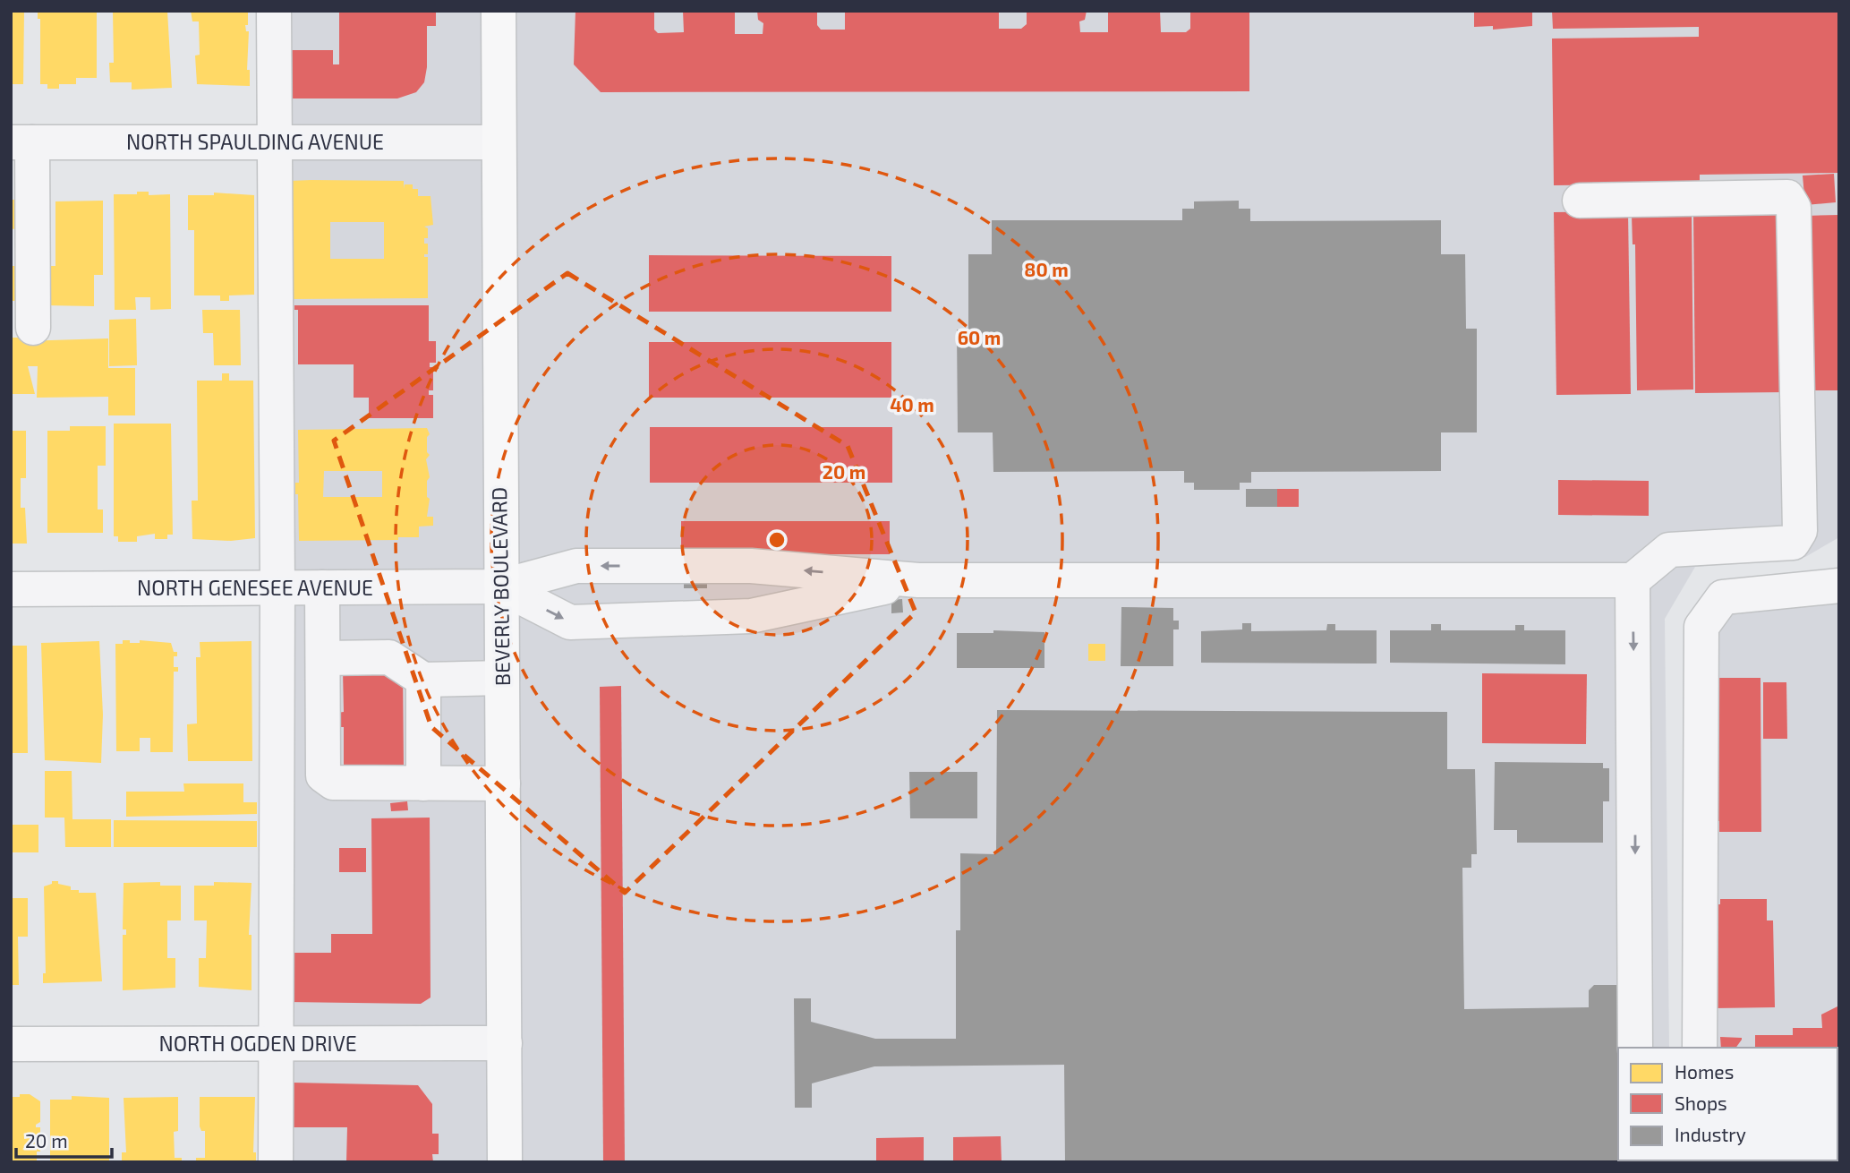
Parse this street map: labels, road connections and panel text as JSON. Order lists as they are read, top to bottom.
{
  "streets": {
    "main road": ["BEVERLY BOULEVARD"],
    "street": ["NORTH SPAULDING AVENUE", "NORTH GENESEE AVENUE", "NORTH OGDEN DRIVE"]
  },
  "crossings": [
    ["NORTH SPAULDING AVENUE", "BEVERLY BOULEVARD"],
    ["BEVERLY BOULEVARD", "NORTH GENESEE AVENUE"],
    ["BEVERLY BOULEVARD", "NORTH OGDEN DRIVE"]
  ],
  "legend": ["Homes", "Shops", "Industry"],
  "scale_bar": "20 m",
  "rings": [
    "80 m",
    "60 m",
    "40 m",
    "20 m"
  ]
}
